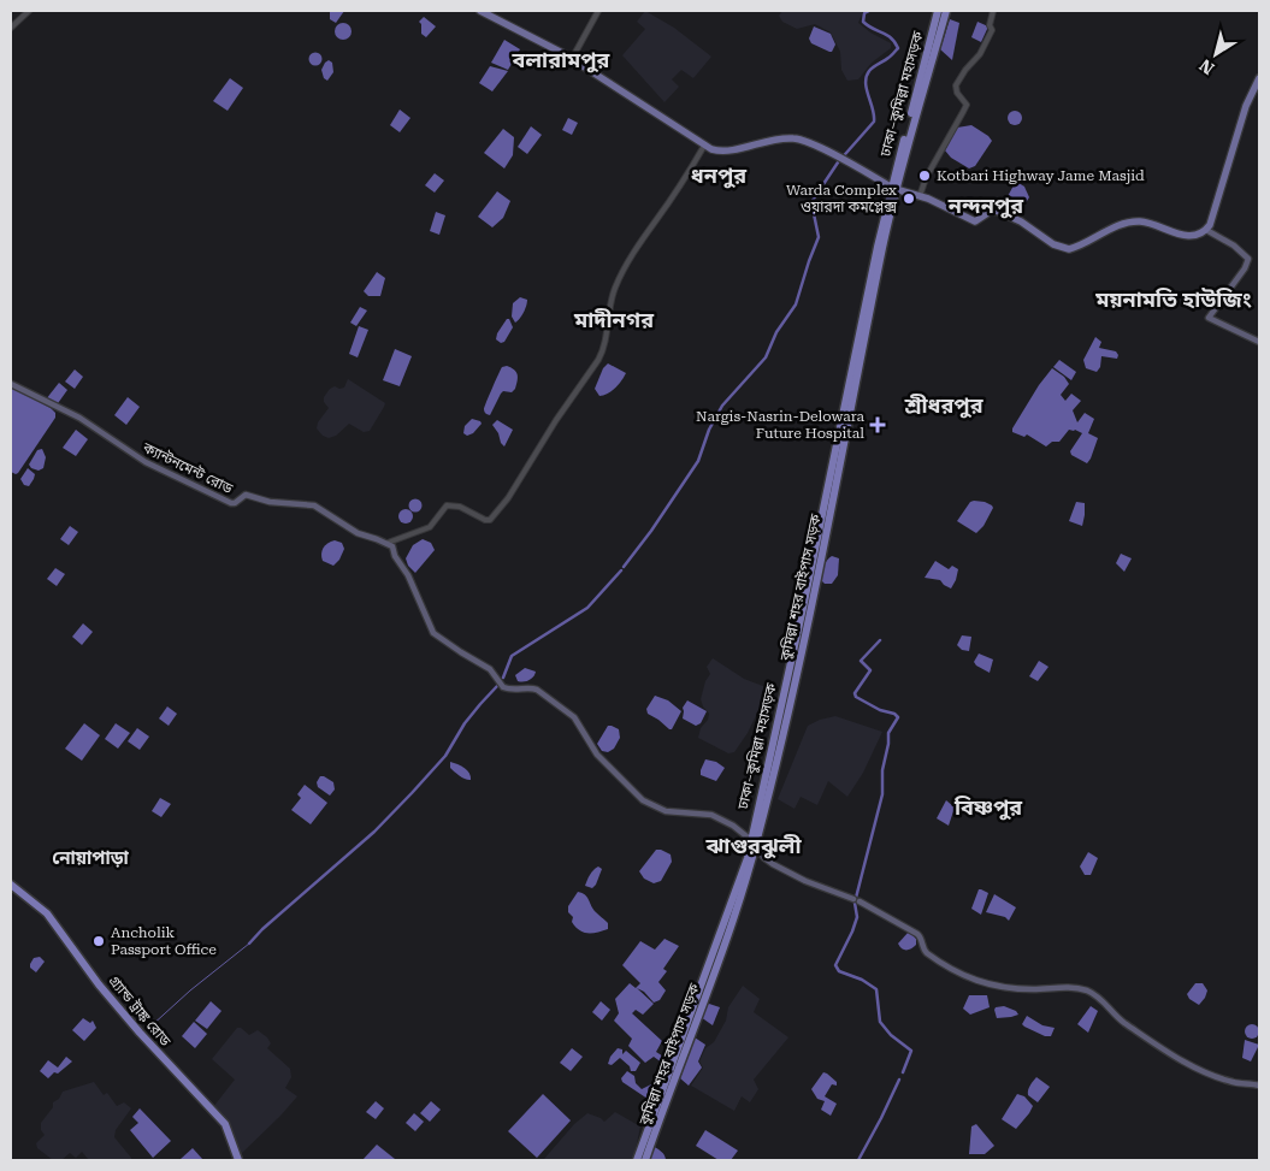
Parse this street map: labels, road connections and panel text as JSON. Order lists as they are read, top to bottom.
{
  "streets": {
    "highway": ["ঢাকা–কুমিল্লা মহাসড়ক", "কুমিল্লা শহর বাইপাস সড়ক", "গ্র্যান্ড ট্রাঙ্ক রোড"],
    "main road": ["ক্যান্টনমেন্ট রোড"]
  },
  "crossings": [
    ["ঢাকা–কুমিল্লা মহাসড়ক", "কুমিল্লা শহর বাইপাস সড়ক"]
  ],
  "districts": [
    "বলারামপুর",
    "ধনপুর",
    "নন্দনপুর",
    "ময়নামতি হাউজিং",
    "মাদীনগর",
    "শ্রীধরপুর",
    "বিষ্ণপুর",
    "ঝাগুরঝুলী",
    "নোয়াপাড়া"
  ],
  "places": {
    "other": ["Kotbari Highway Jame Masjid", "Warda Complex ওয়ারদা কমপ্লেক্স", "Ancholik Passport Office"],
    "health": ["Nargis-Nasrin-Delowara Future Hospital"]
  },
  "north": "bottom left"
}
